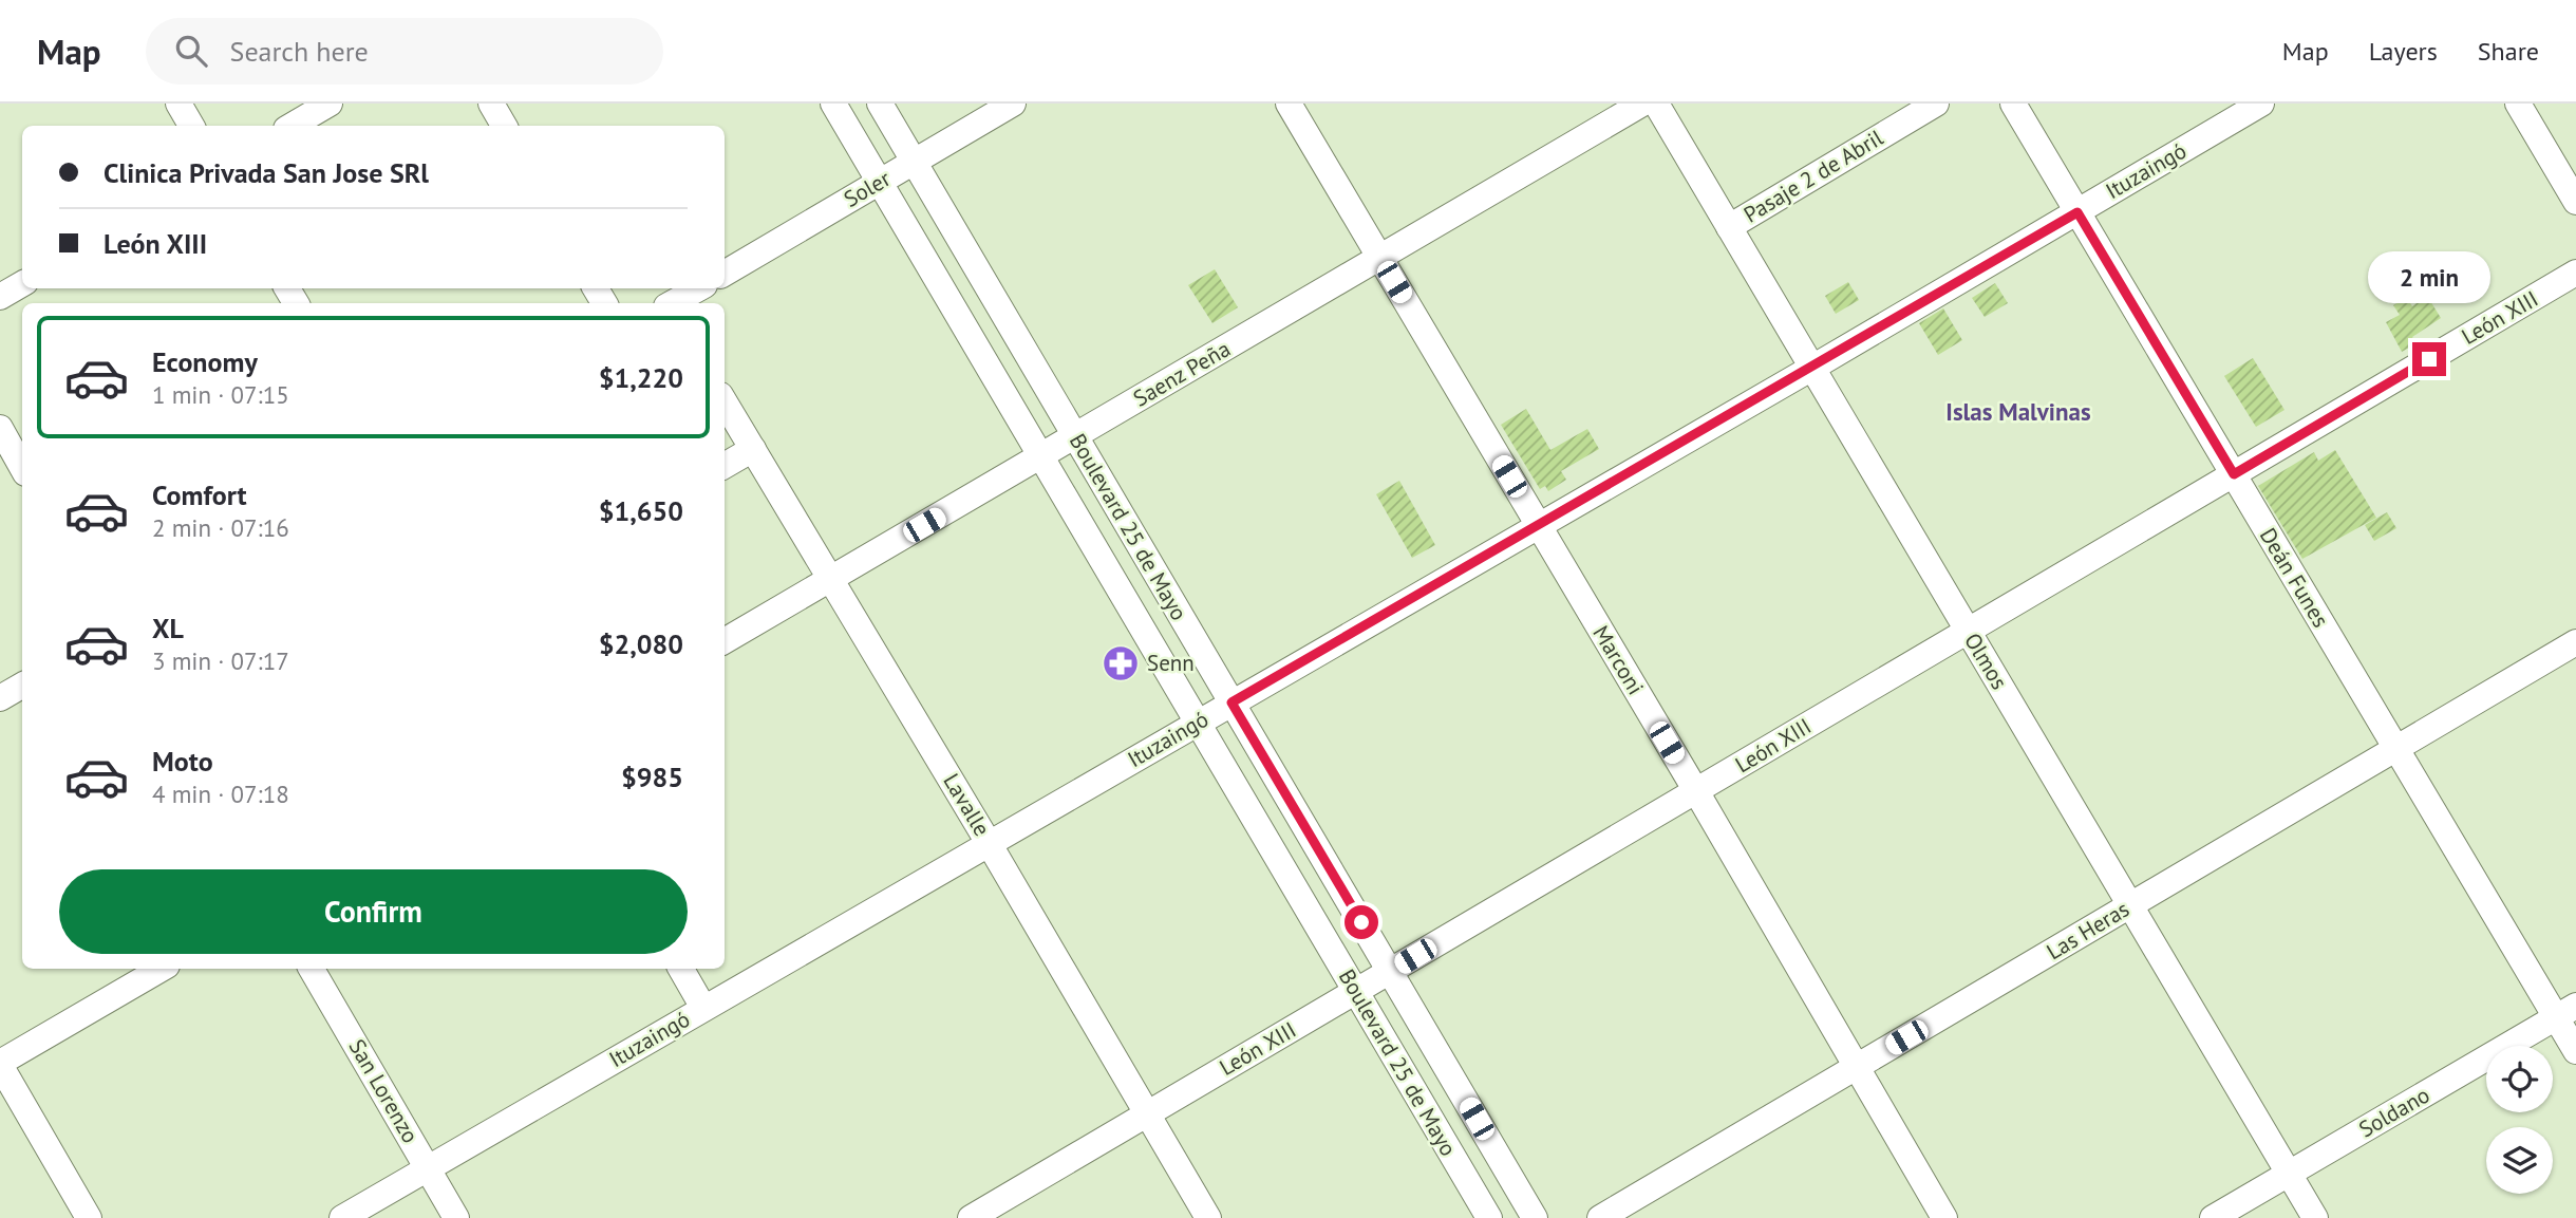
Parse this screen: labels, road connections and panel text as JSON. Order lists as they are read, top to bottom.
{
  "streets": {
    "street": [
      "Ituzaingó",
      "Pasaje 2 de Abril",
      "Soler",
      "León XIII",
      "Saenz Peña",
      "Boulevard 25 de Mayo",
      "Deán Funes",
      "Marconi",
      "Olmos",
      "Lavalle",
      "Las Heras",
      "San Lorenzo",
      "Soldano"
    ]
  },
  "crossings": [
    ["Ituzaingó", "Boulevard 25 de Mayo"],
    ["Ituzaingó", "Deán Funes"],
    ["Ituzaingó", "Marconi"],
    ["Ituzaingó", "Olmos"],
    ["Ituzaingó", "Lavalle"],
    ["Ituzaingó", "San Lorenzo"],
    ["Pasaje 2 de Abril", "Olmos"],
    ["Soler", "Boulevard 25 de Mayo"],
    ["León XIII", "Boulevard 25 de Mayo"],
    ["León XIII", "Deán Funes"],
    ["León XIII", "Marconi"],
    ["León XIII", "Olmos"],
    ["León XIII", "Lavalle"],
    ["Saenz Peña", "Boulevard 25 de Mayo"],
    ["Saenz Peña", "Marconi"],
    ["Saenz Peña", "Lavalle"],
    ["Deán Funes", "Las Heras"],
    ["Deán Funes", "Soldano"],
    ["Marconi", "Las Heras"],
    ["Olmos", "Las Heras"],
    ["Olmos", "Soldano"]
  ],
  "districts": ["Islas Malvinas"],
  "places": {
    "pharmacy": ["Senn"]
  },
  "page": {
    "header": "Map",
    "search": "Search here",
    "nav": ["Map", "Layers", "Share"],
    "banner": ["Clinica Privada San Jose SRl", "León XIII"],
    "bubble": "2 min",
    "list": [
      {
        "name": "Economy",
        "note": "1 min · 07:15",
        "value": "$1,220"
      },
      {
        "name": "Comfort",
        "note": "2 min · 07:16",
        "value": "$1,650"
      },
      {
        "name": "XL",
        "note": "3 min · 07:17",
        "value": "$2,080"
      },
      {
        "name": "Moto",
        "note": "4 min · 07:18",
        "value": "$985"
      }
    ],
    "buttons": "Confirm"
  }
}
